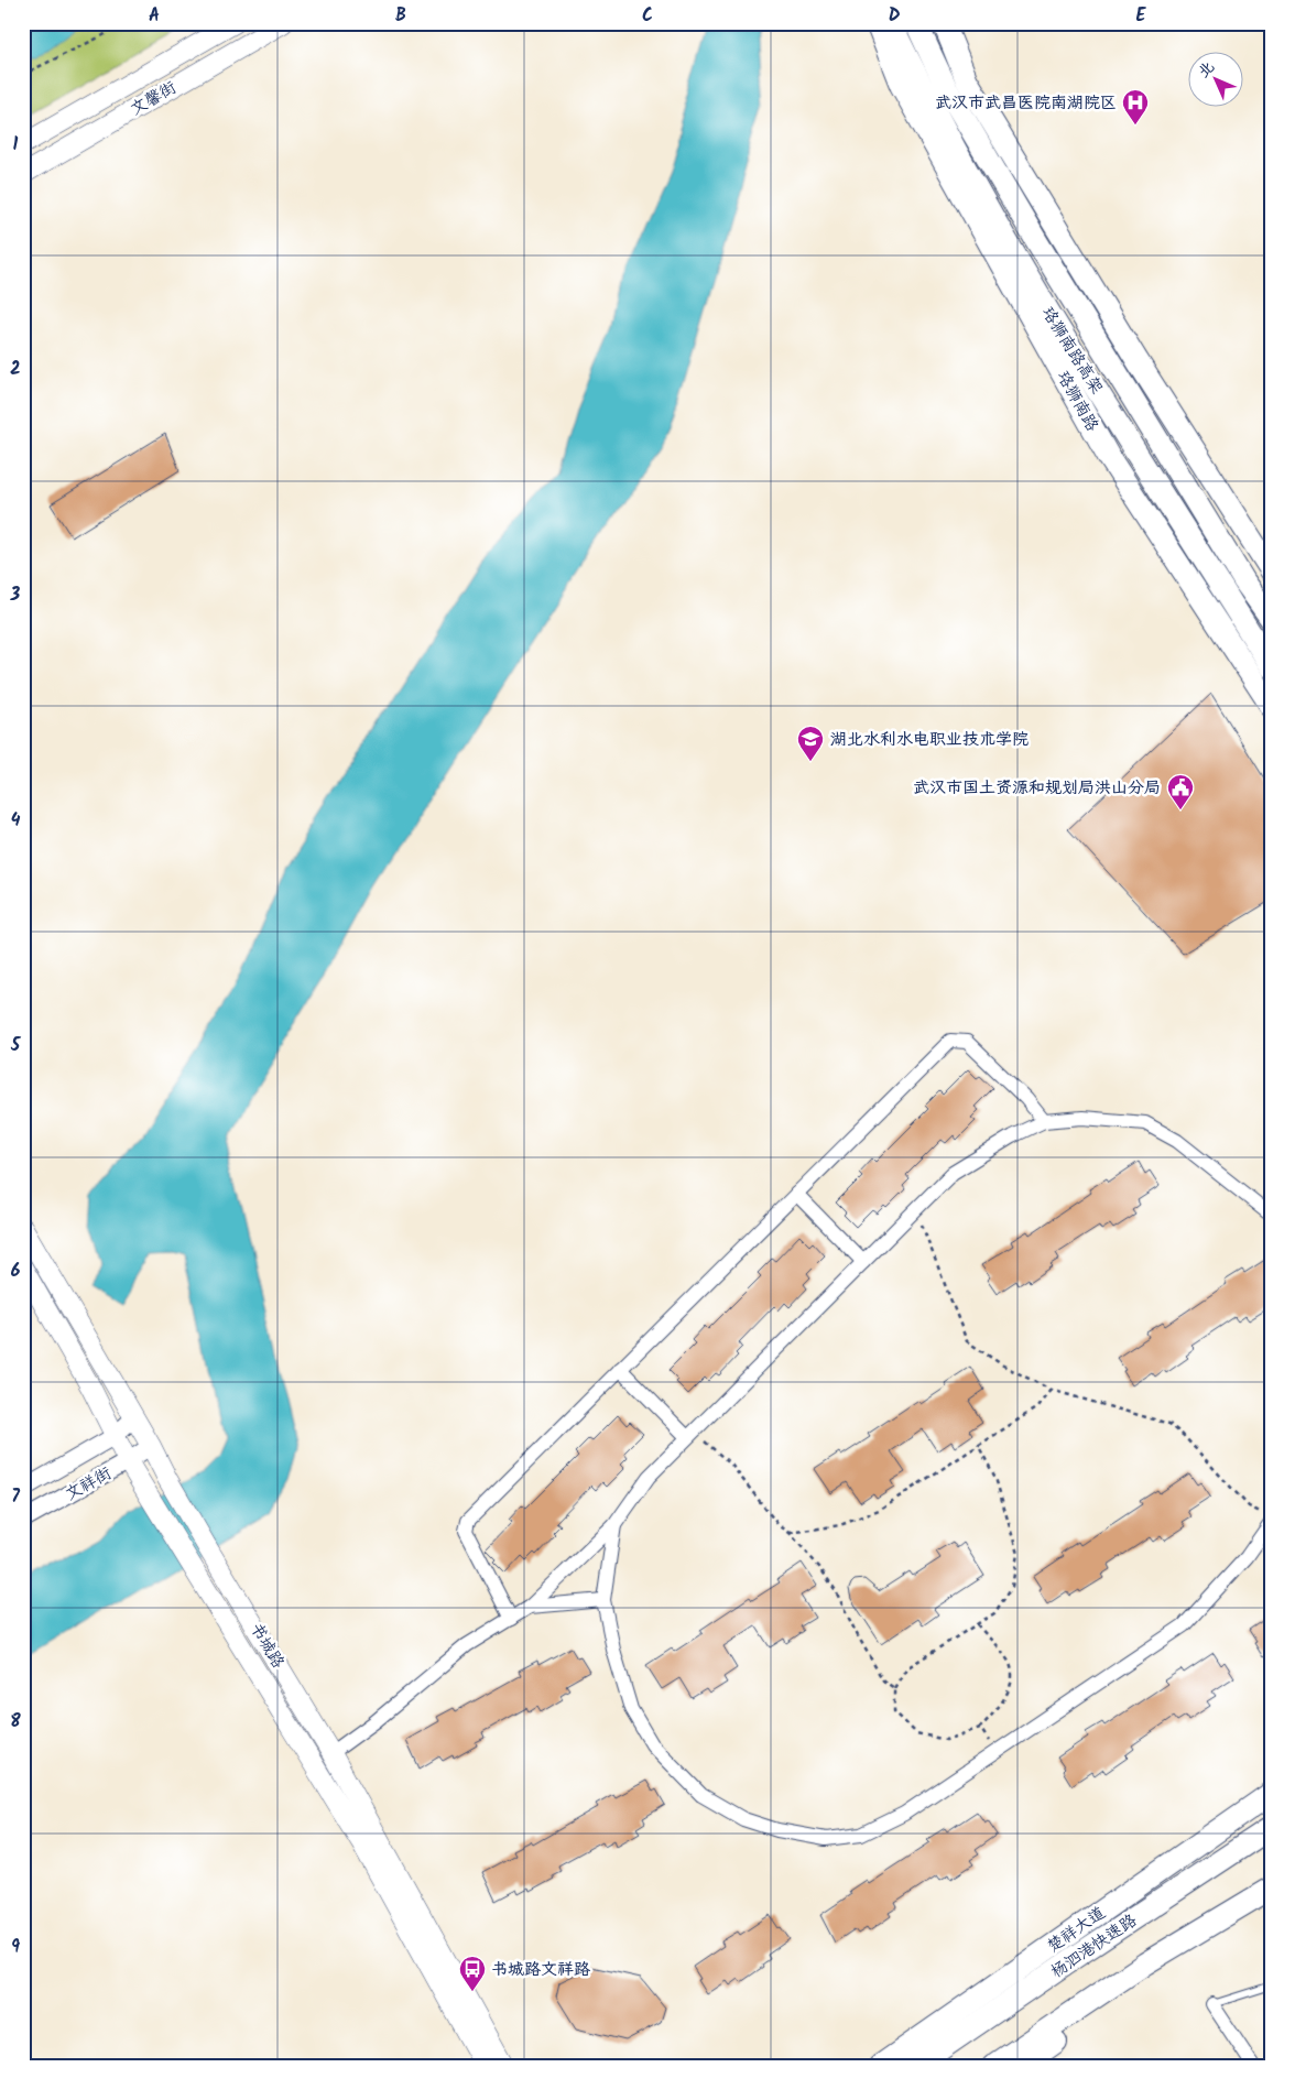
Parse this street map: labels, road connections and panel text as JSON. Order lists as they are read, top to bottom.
{
  "streets": {
    "main road": [
      "文馨街",
      "珞狮南路高架",
      "珞狮南路",
      "书城路",
      "楚祥大道",
      "杨泗港快速路"
    ],
    "street": ["文祥街"]
  },
  "crossings": [
    ["文祥街", "书城路"]
  ],
  "places": {
    "hospital": ["武汉市武昌医院南湖院区"],
    "school or university": ["湖北水利水电职业技术学院"],
    "public building": ["武汉市国土资源和规划局洪山分局"],
    "bus stop": ["书城路文祥路"]
  },
  "north": "top left",
  "grid": {
    "columns": [
      "A",
      "B",
      "C",
      "D",
      "E"
    ],
    "rows": [
      "1",
      "2",
      "3",
      "4",
      "5",
      "6",
      "7",
      "8",
      "9"
    ]
  }
}
